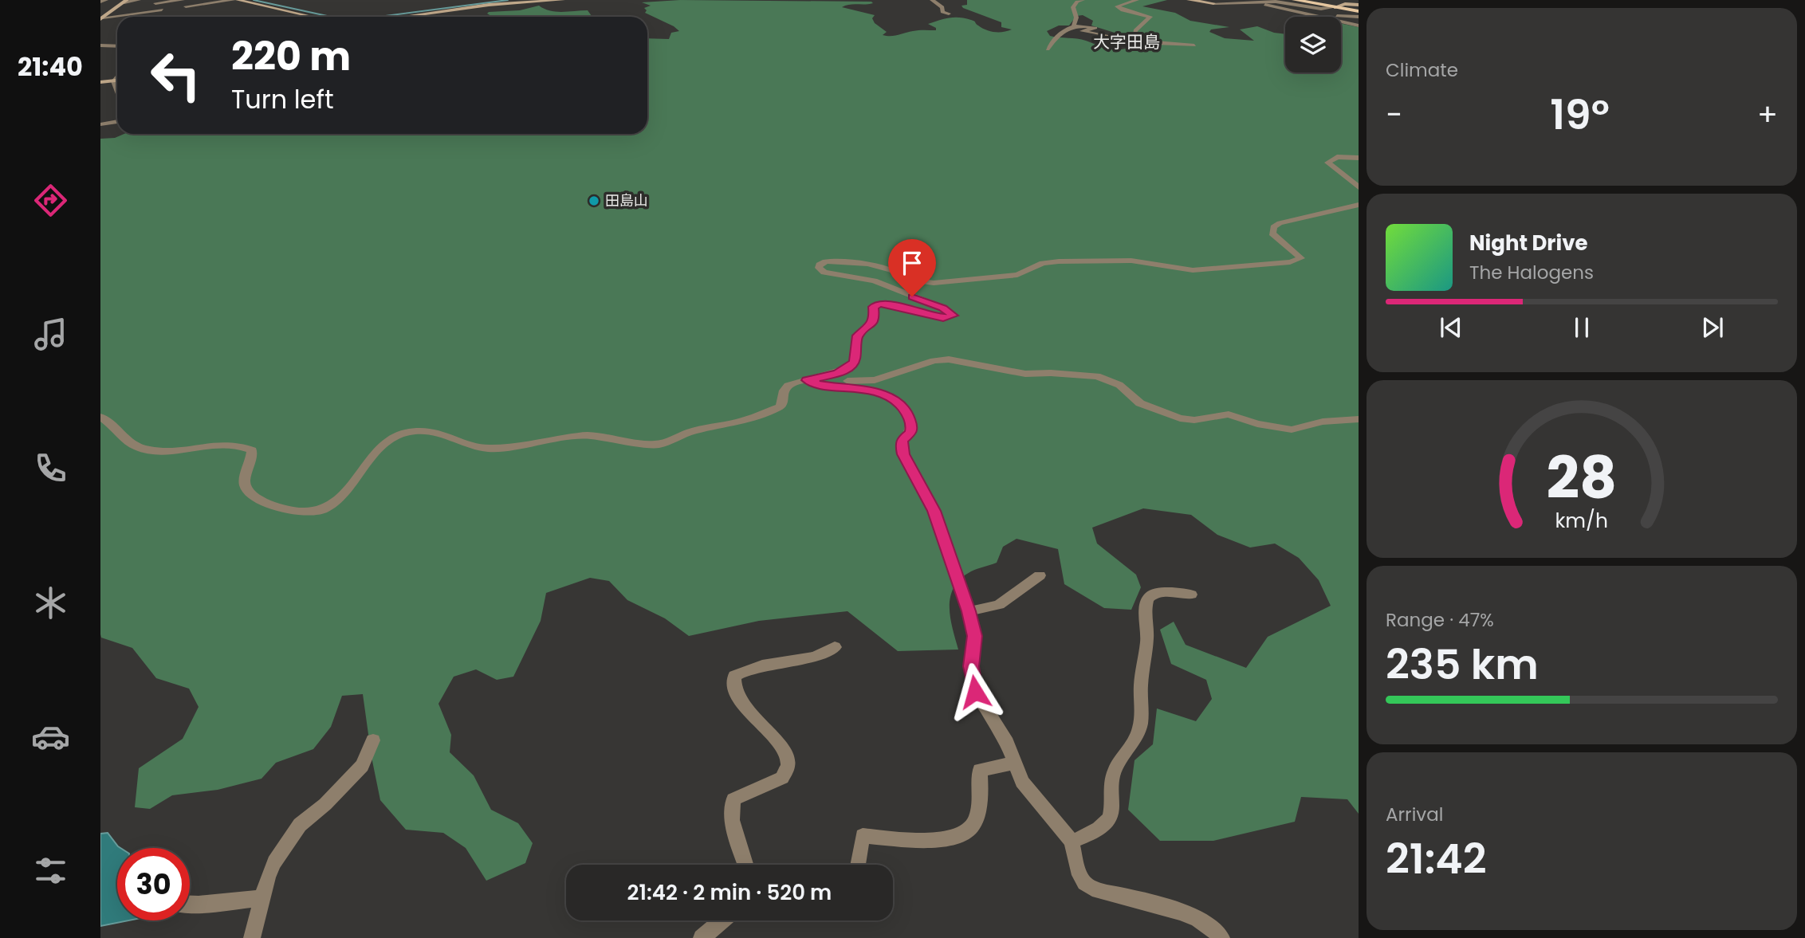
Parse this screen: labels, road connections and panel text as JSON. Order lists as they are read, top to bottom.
{
  "districts": ["大字田島"],
  "places": ["田島山"],
  "page": {
    "tabs": "21:40",
    "tile": [
      "Climate",
      ["Range · 47%", "235 km"],
      ["Arrival", "21:42"]
    ],
    "turn": ["220 m", "Turn left"],
    "heat": ["−", "19°", "+"],
    "song": ["Night Drive", "The Halogens"],
    "limit": "30",
    "trip": "21:42 · 2 min · 520 m",
    "gauge": ["28", "km/h"]
  }
}
